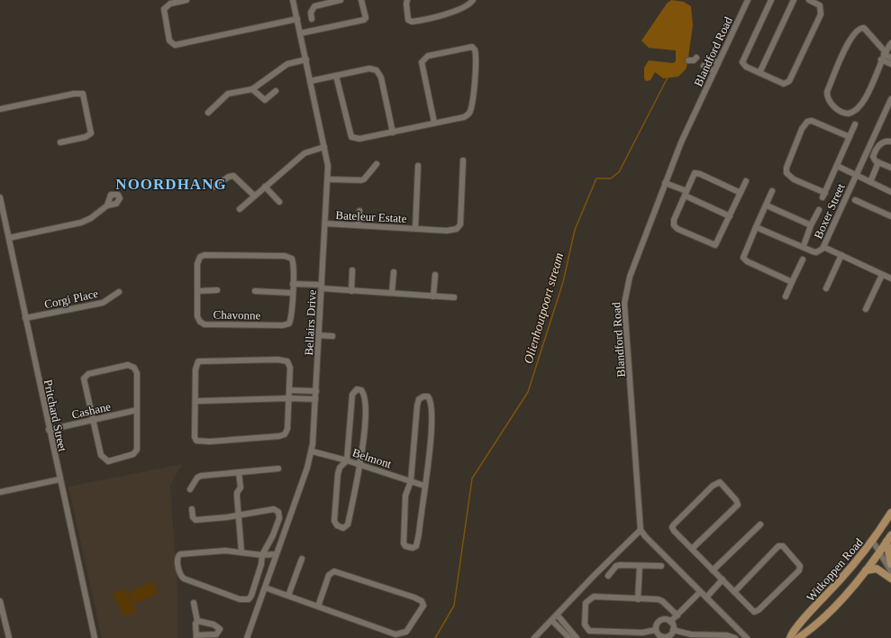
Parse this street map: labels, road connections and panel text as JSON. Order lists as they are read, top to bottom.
{
  "streets": {
    "main road": ["Witkoppen Road"],
    "street": [
      "Blandford Road",
      "Boxer Street",
      "Bateleur Estate",
      "Corgi Place",
      "Chavonne",
      "Bellairs Drive",
      "Cashane",
      "Pritchard Street",
      "Belmont"
    ]
  },
  "crossings": [
    ["Bateleur Estate", "Bellairs Drive"],
    ["Corgi Place", "Pritchard Street"],
    ["Bellairs Drive", "Belmont"],
    ["Cashane", "Pritchard Street"]
  ],
  "districts": ["NOORDHANG"],
  "water": ["Olienhoutpoort stream"]
}
